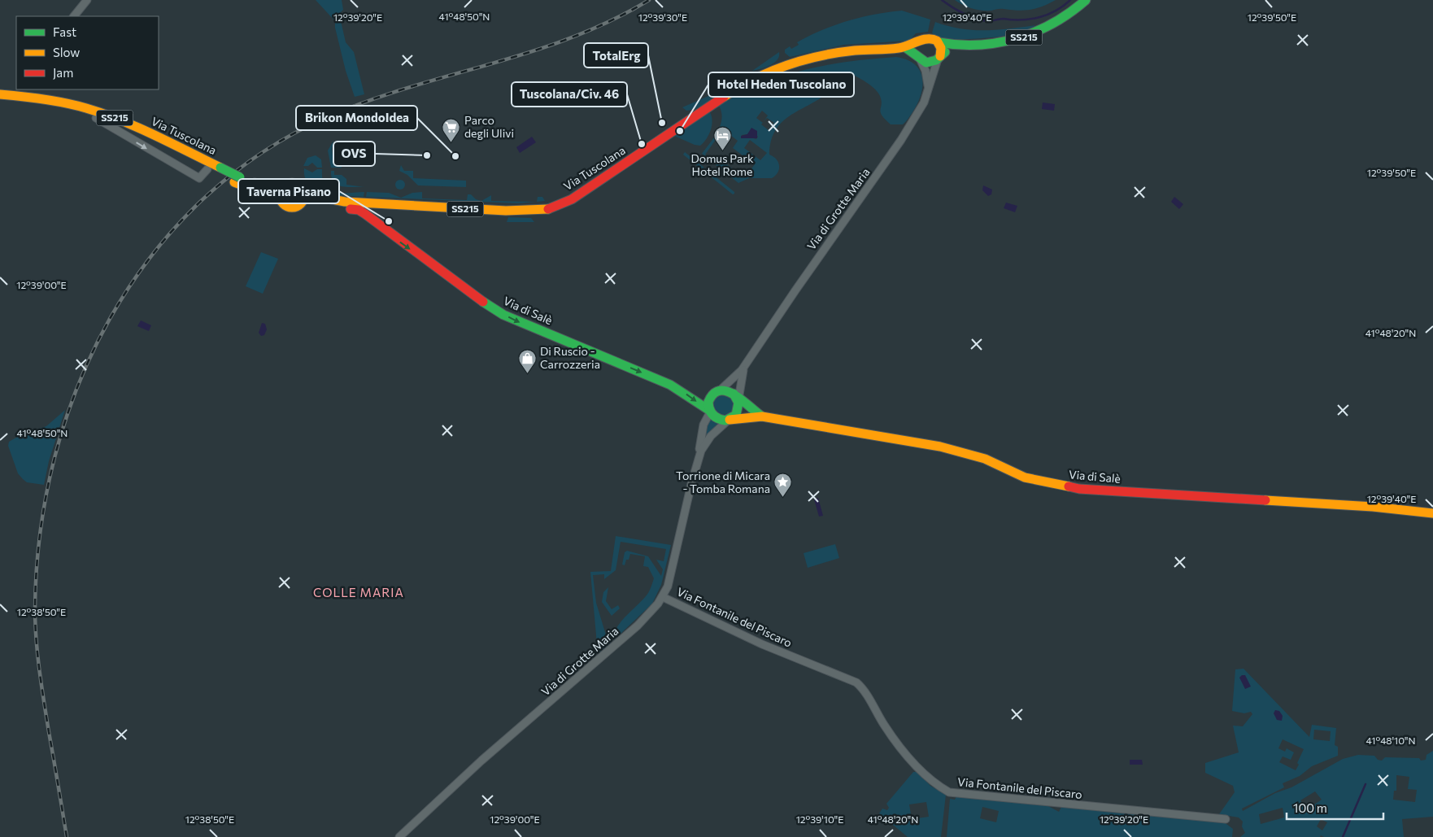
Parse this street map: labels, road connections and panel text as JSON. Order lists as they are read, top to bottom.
{
  "streets": {
    "main road": ["SS215", "Via Tuscolana", "Via di Salè"],
    "street": ["Via di Grotte Maria", "Via Fontanile del Piscaro"]
  },
  "crossings": [
    ["Via Tuscolana", "Via di Grotte Maria"],
    ["Via Tuscolana", "Via di Salè"],
    ["Via di Grotte Maria", "Via di Salè"],
    ["Via di Grotte Maria", "Via Fontanile del Piscaro"]
  ],
  "one_way": ["Via di Salè"],
  "districts": ["COLLE MARIA"],
  "places": {
    "other": [
      "TotalErg",
      "Hotel Heden Tuscolano",
      "Tuscolana/Civ. 46",
      "OVS",
      "Brikon MondoIdea",
      "Taverna Pisano"
    ],
    "supermarket": ["Parco degli Ulivi"],
    "hotel": ["Domus Park Hotel Rome"],
    "shop": ["Di Ruscio - Carrozzeria"],
    "place": ["Torrione di Micara - Tomba Romana"]
  },
  "legend": ["Fast", "Slow", "Jam"],
  "scale_bar": "100 m",
  "coordinates": [
    "41°48'50\"N",
    "12°39'50\"E",
    "12°39'20\"E",
    "12°39'30\"E",
    "12°39'40\"E",
    "12°39'00\"E",
    "41°48'20\"N",
    "12°38'50\"E",
    "41°48'10\"N",
    "12°39'10\"E"
  ]
}
